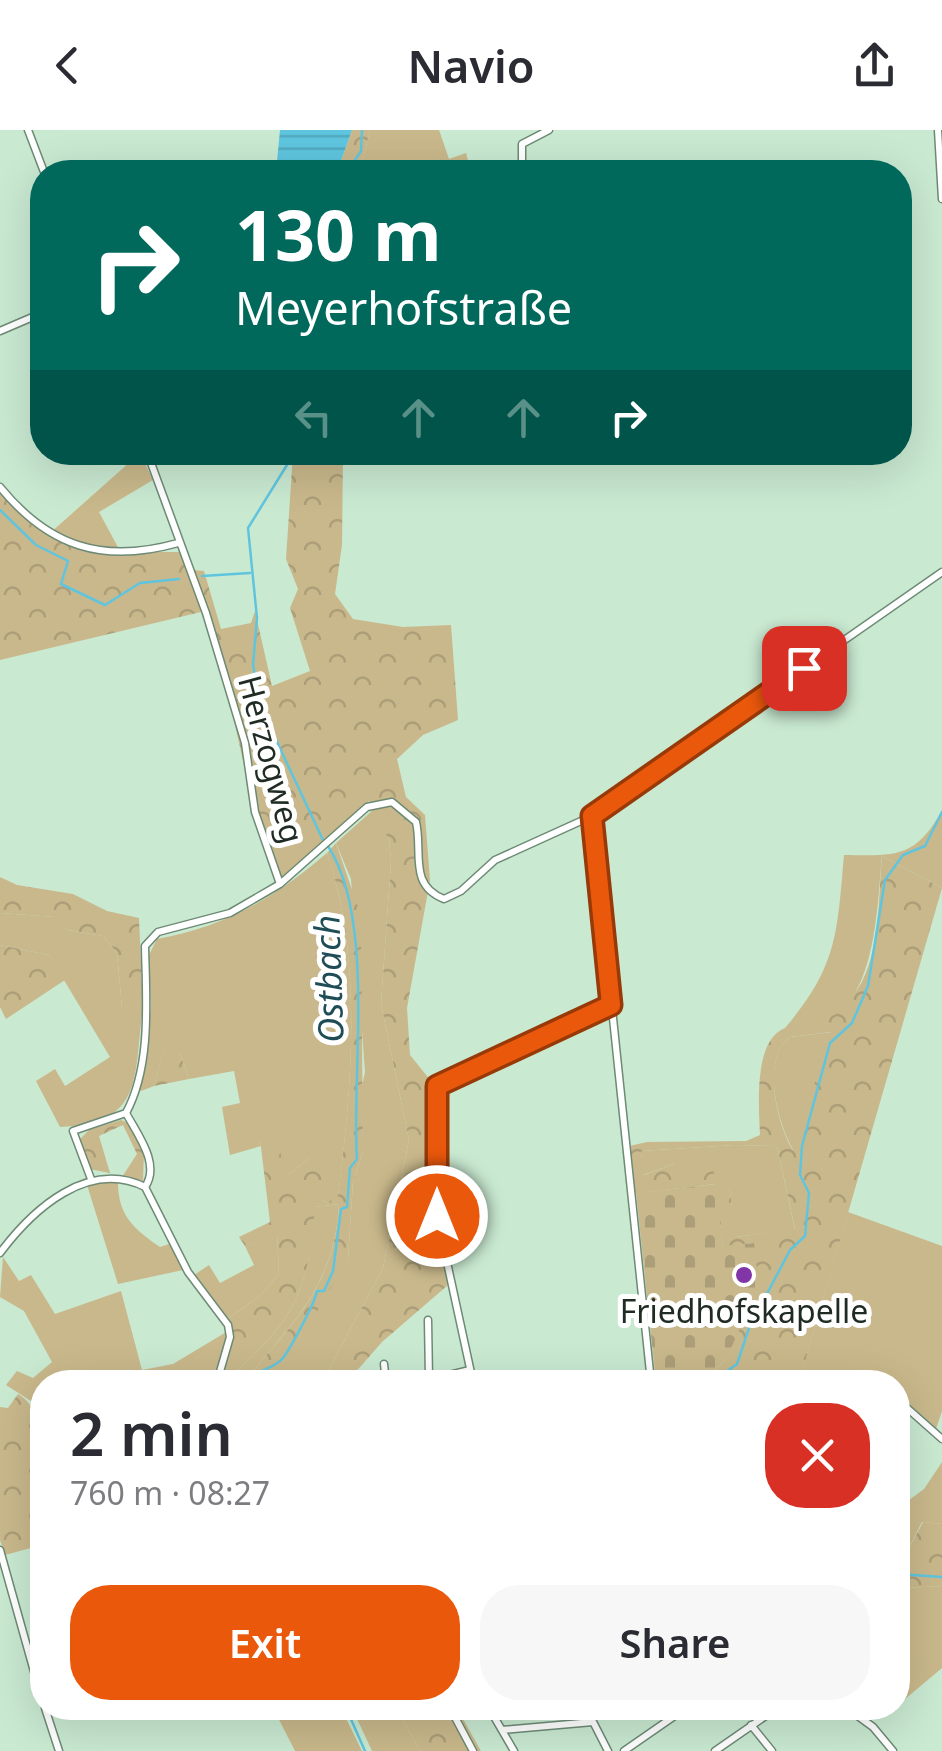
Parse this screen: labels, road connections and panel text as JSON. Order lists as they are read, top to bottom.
{
  "streets": {
    "street": ["Herzogweg"]
  },
  "water": ["Ostbach"],
  "places": ["Friedhofskapelle"],
  "page": {
    "header": "Navio",
    "turn": ["130 m", "Meyerhofstraße"],
    "heading": ["2 min", "760 m · 08:27"],
    "buttons": ["Exit", "Share"]
  }
}
